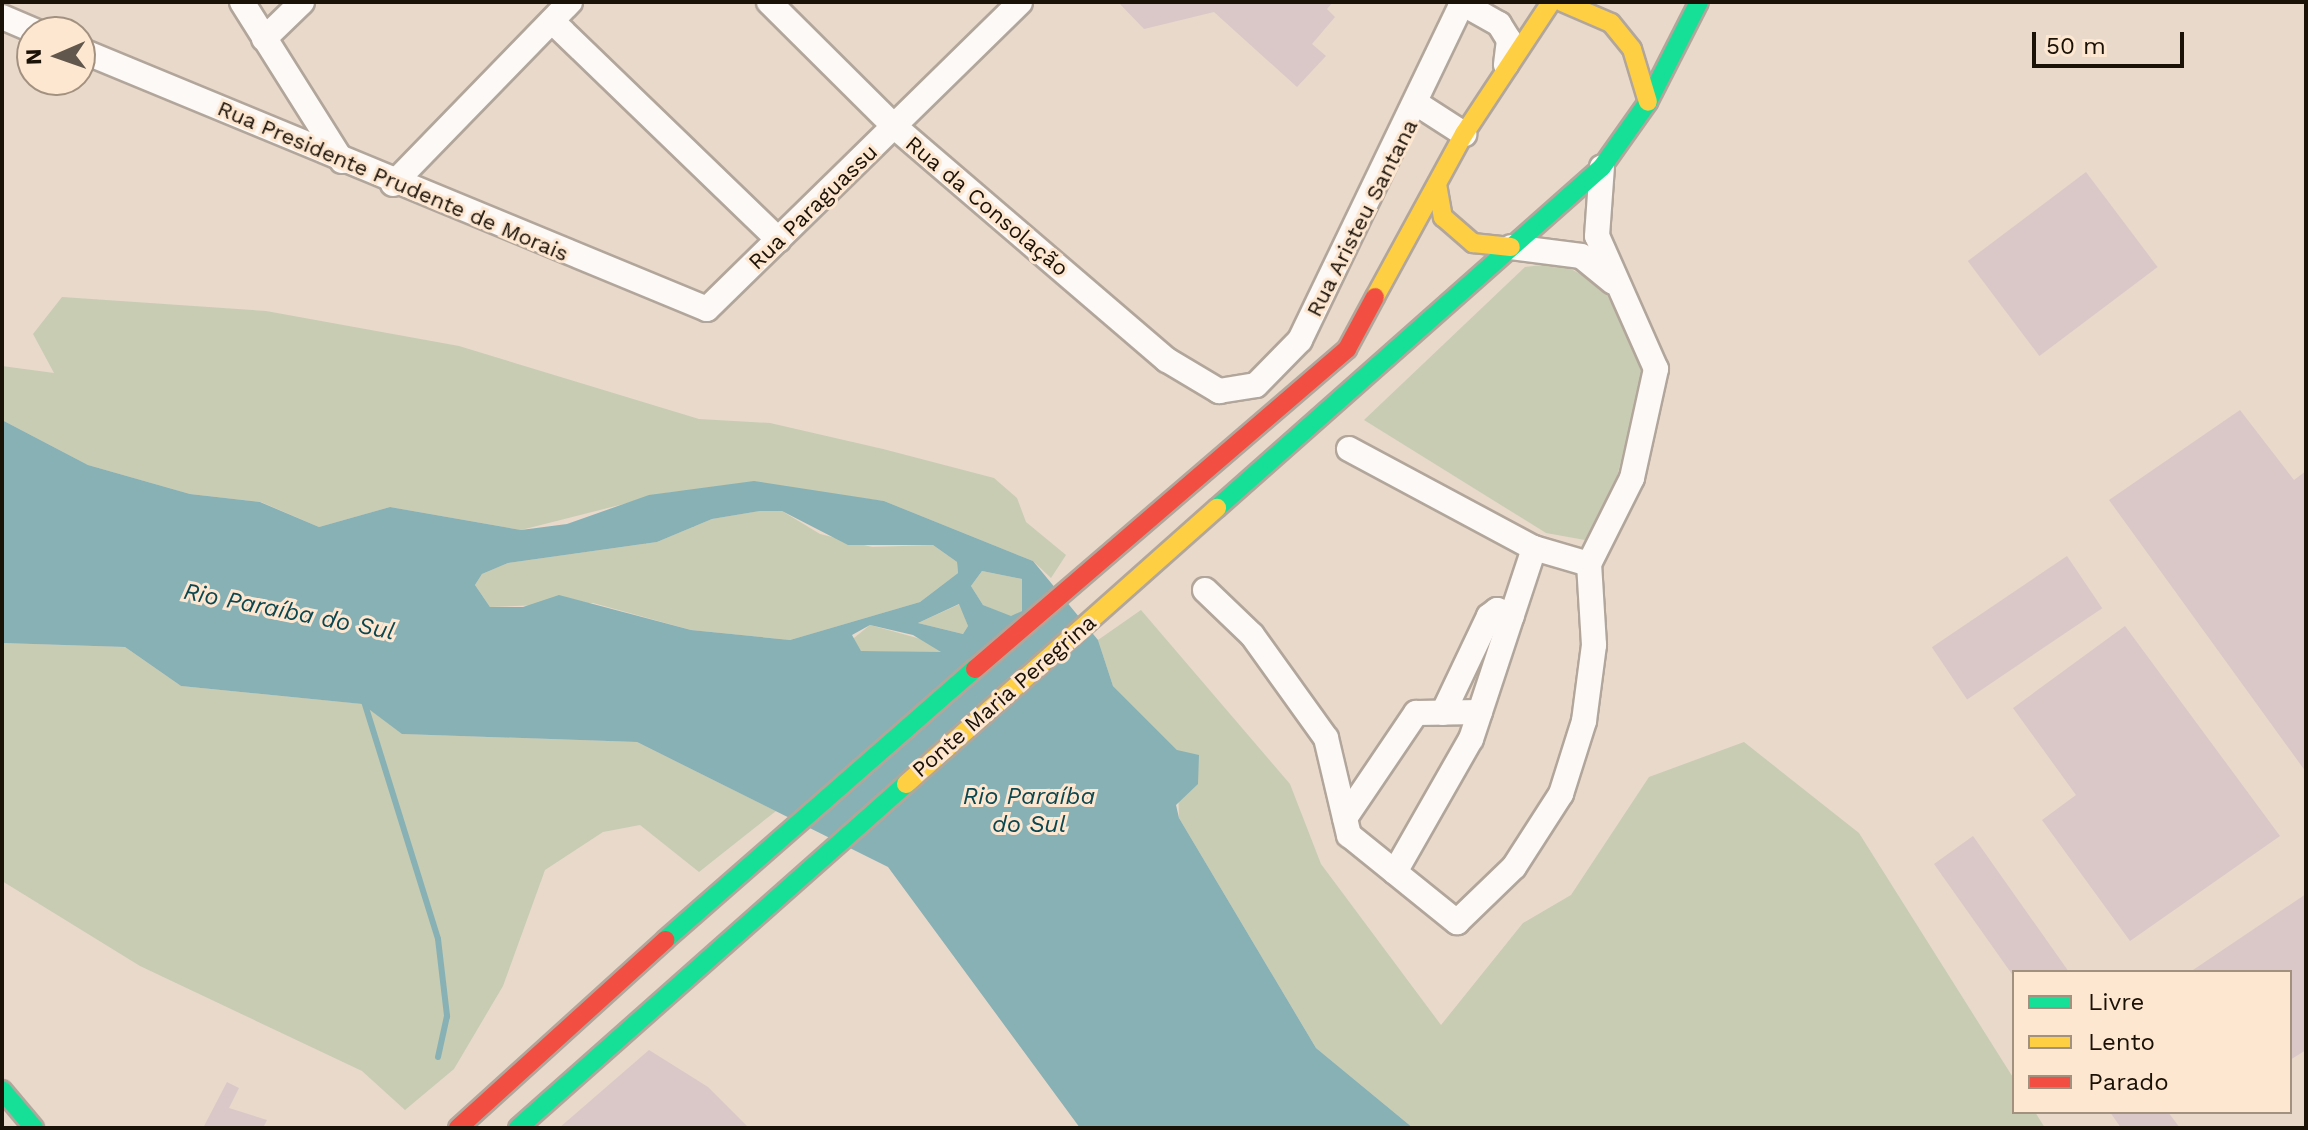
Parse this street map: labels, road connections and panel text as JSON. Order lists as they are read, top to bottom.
{
  "streets": {
    "main road": ["Ponte Maria Peregrina"],
    "street": [
      "Rua Presidente Prudente de Morais",
      "Rua da Consolação",
      "Rua Paraguassu",
      "Rua Aristeu Santana"
    ]
  },
  "crossings": [
    ["Rua Presidente Prudente de Morais", "Rua Paraguassu"],
    ["Rua da Consolação", "Rua Paraguassu"],
    ["Rua da Consolação", "Rua Aristeu Santana"]
  ],
  "water": ["Rio Paraíba do Sul"],
  "legend": ["Livre", "Lento", "Parado"],
  "scale_bar": "50 m",
  "north": "left"
}
